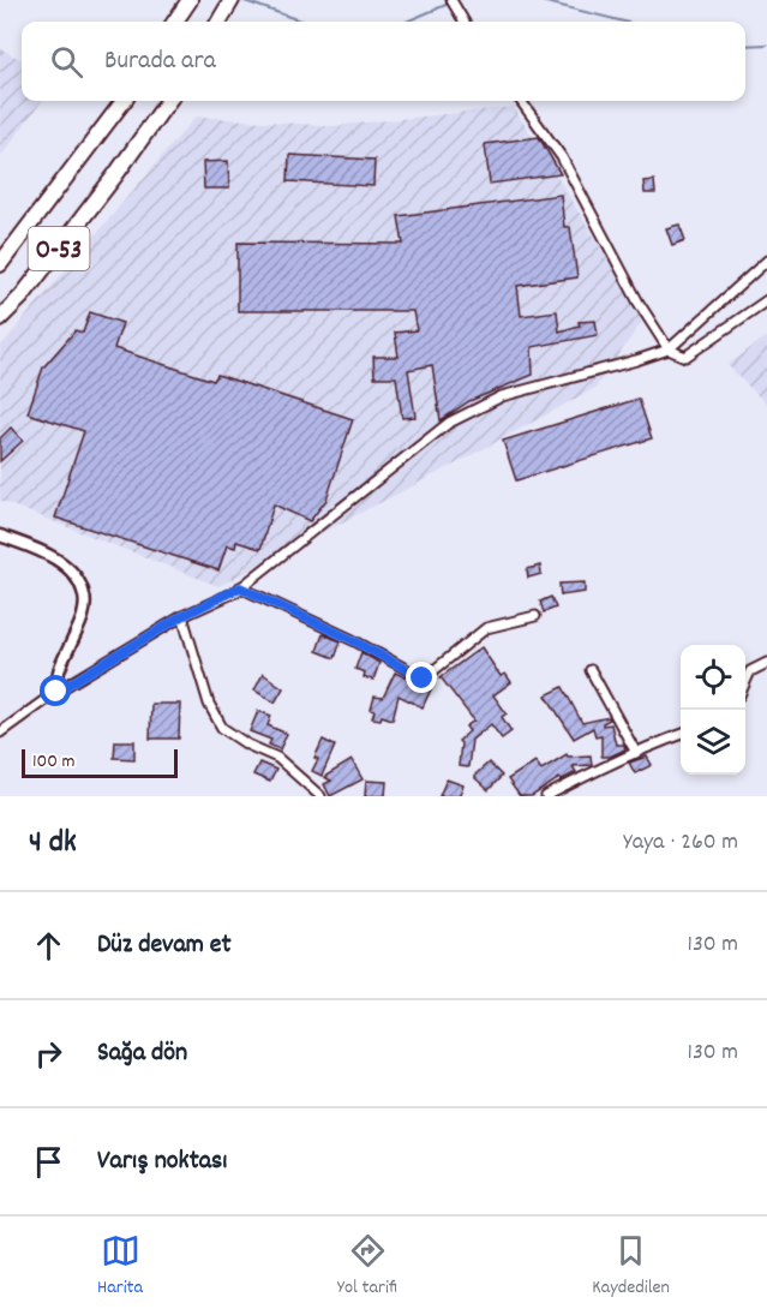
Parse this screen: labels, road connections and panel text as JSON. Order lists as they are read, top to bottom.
{
  "streets": {
    "highway": ["O-53"]
  },
  "scale_bar": "100 m",
  "page": {
    "search": "Burada ara",
    "scale": "100 m",
    "heading": ["4 dk", "Yaya · 260 m"],
    "list": [
      ["Düz devam et", "130 m"],
      ["Sağa dön", "130 m"],
      "Varış noktası"
    ],
    "nav": ["Harita", "Yol tarifi", "Kaydedilen"]
  }
}
